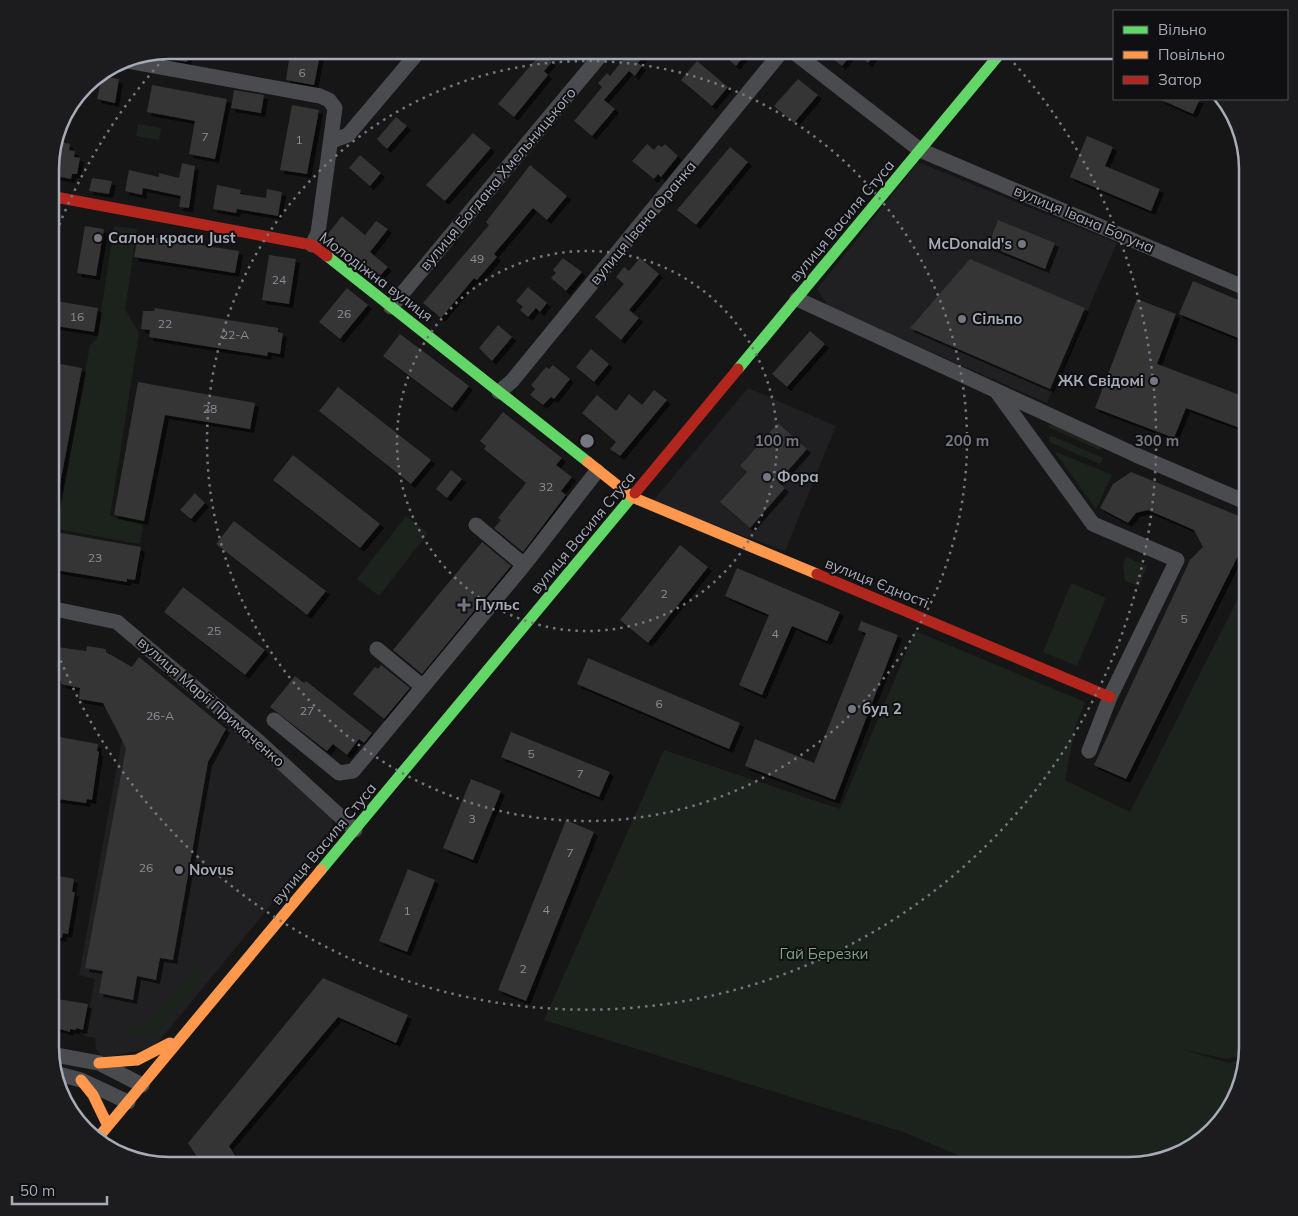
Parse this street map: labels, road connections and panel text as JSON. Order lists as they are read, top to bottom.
{
  "streets": {
    "main road": ["вулиця Василя Стуса", "Молодіжна вулиця", "вулиця Єдності"],
    "street": [
      "вулиця Богдана Хмельницького",
      "вулиця Івана Богуна",
      "вулиця Івана Франка",
      "вулиця Марії Примаченко"
    ]
  },
  "crossings": [
    ["вулиця Богдана Хмельницького", "Молодіжна вулиця"],
    ["вулиця Івана Богуна", "вулиця Василя Стуса"],
    ["вулиця Василя Стуса", "Молодіжна вулиця"],
    ["вулиця Василя Стуса", "вулиця Єдності"],
    ["вулиця Василя Стуса", "вулиця Марії Примаченко"],
    ["вулиця Івана Франка", "Молодіжна вулиця"],
    ["Молодіжна вулиця", "вулиця Єдності"]
  ],
  "parks": ["Гай Березки"],
  "places": {
    "other": [
      "Салон краси Just",
      "McDonald's",
      "Сільпо",
      "ЖК Свідомі",
      "Фора",
      "буд 2",
      "Novus"
    ],
    "health": ["Пульс"]
  },
  "house_numbers": [
    "6",
    "7",
    "1",
    "49",
    "24",
    "26",
    "16",
    "22",
    "22-А",
    "28",
    "32",
    "23",
    "2",
    "5",
    "25",
    "4",
    "6",
    "27",
    "26-А",
    "5",
    "7",
    "3",
    "7",
    "26",
    "4",
    "1",
    "2"
  ],
  "legend": ["Вільно", "Повільно", "Затор"],
  "scale_bar": "50 m",
  "rings": ["100 m", "200 m", "300 m"]
}
